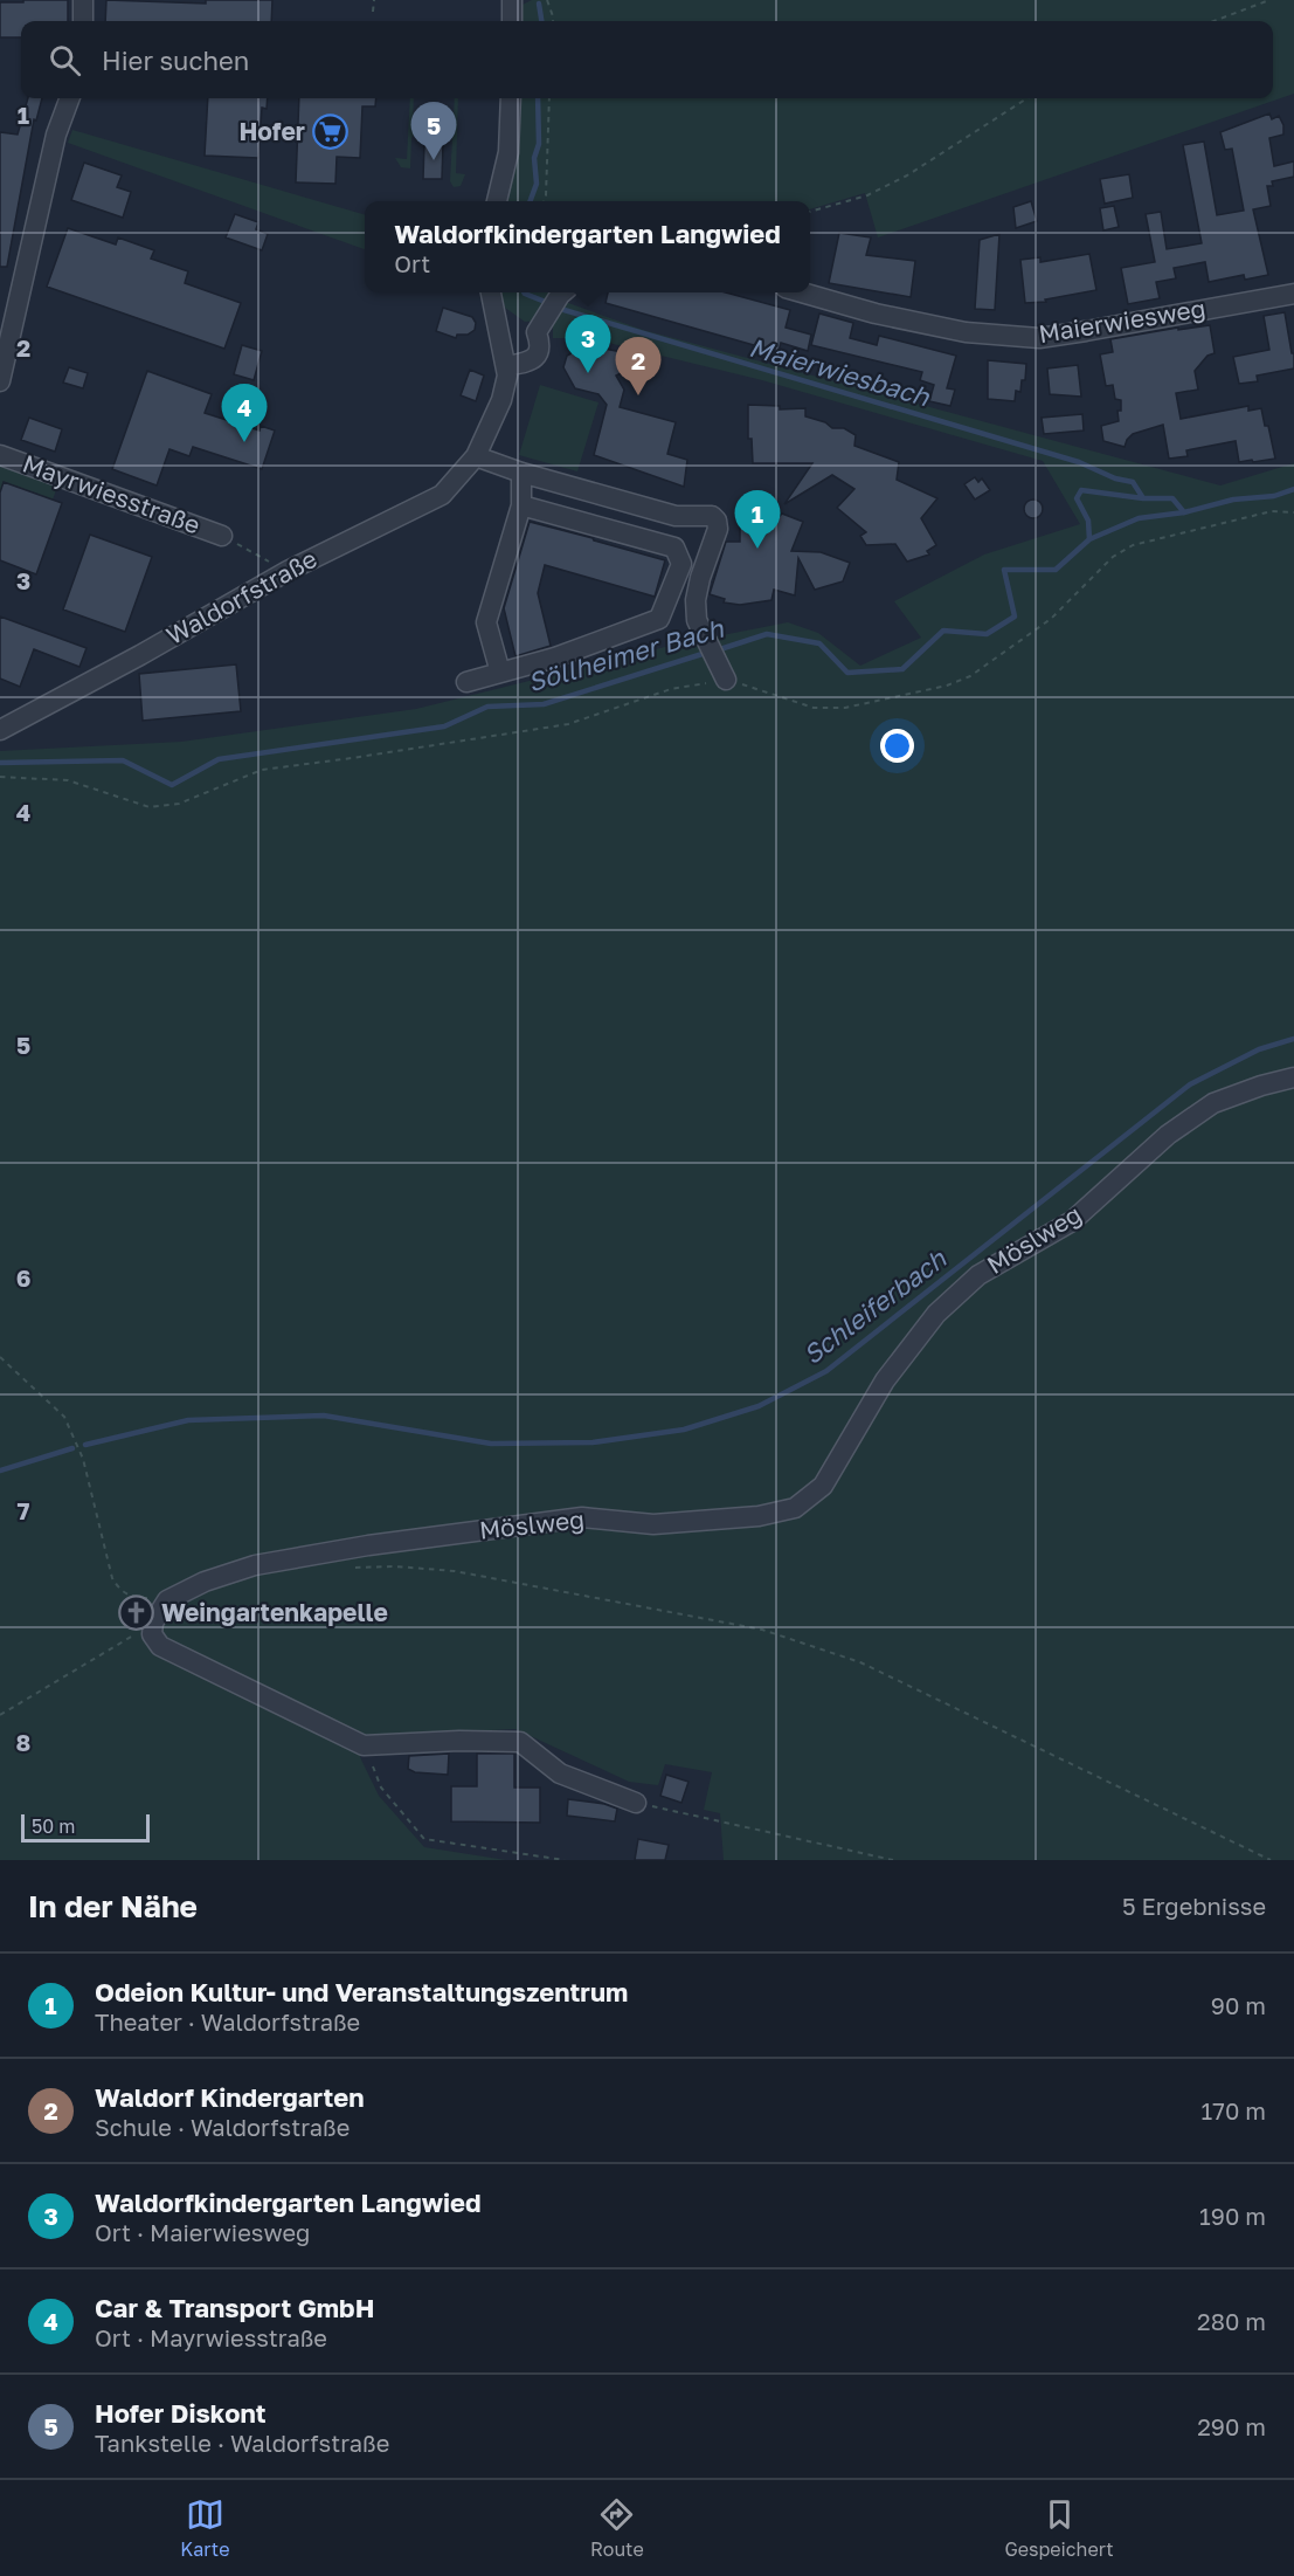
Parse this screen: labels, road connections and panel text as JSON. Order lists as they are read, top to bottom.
{
  "streets": {
    "street": [
      "Maierwiesweg",
      "Mayrwiesstraße",
      "Waldorfstraße",
      "Möslweg"
    ]
  },
  "water": ["Maierwiesbach", "Söllheimer Bach", "Schleiferbach"],
  "places": {
    "supermarket": ["Hofer"],
    "church": ["Weingartenkapelle"]
  },
  "scale_bar": "50 m",
  "page": {
    "search": "Hier suchen",
    "pins": [
      "5",
      "3",
      "2",
      "4",
      "1"
    ],
    "popup": ["Waldorfkindergarten Langwied", "Ort"],
    "scale": "50 m",
    "heading": ["In der Nähe", "5 Ergebnisse"],
    "list": [
      {
        "mark": "1",
        "name": "Odeion Kultur- und Veranstaltungszentrum",
        "note": "Theater · Waldorfstraße",
        "value": "90 m"
      },
      {
        "mark": "2",
        "name": "Waldorf Kindergarten",
        "note": "Schule · Waldorfstraße",
        "value": "170 m"
      },
      {
        "mark": "3",
        "name": "Waldorfkindergarten Langwied",
        "note": "Ort · Maierwiesweg",
        "value": "190 m"
      },
      {
        "mark": "4",
        "name": "Car & Transport GmbH",
        "note": "Ort · Mayrwiesstraße",
        "value": "280 m"
      },
      {
        "mark": "5",
        "name": "Hofer Diskont",
        "note": "Tankstelle · Waldorfstraße",
        "value": "290 m"
      }
    ],
    "nav": ["Karte", "Route", "Gespeichert"]
  },
  "grid": {
    "rows": [
      "1",
      "2",
      "3",
      "4",
      "5",
      "6",
      "7",
      "8"
    ]
  }
}
